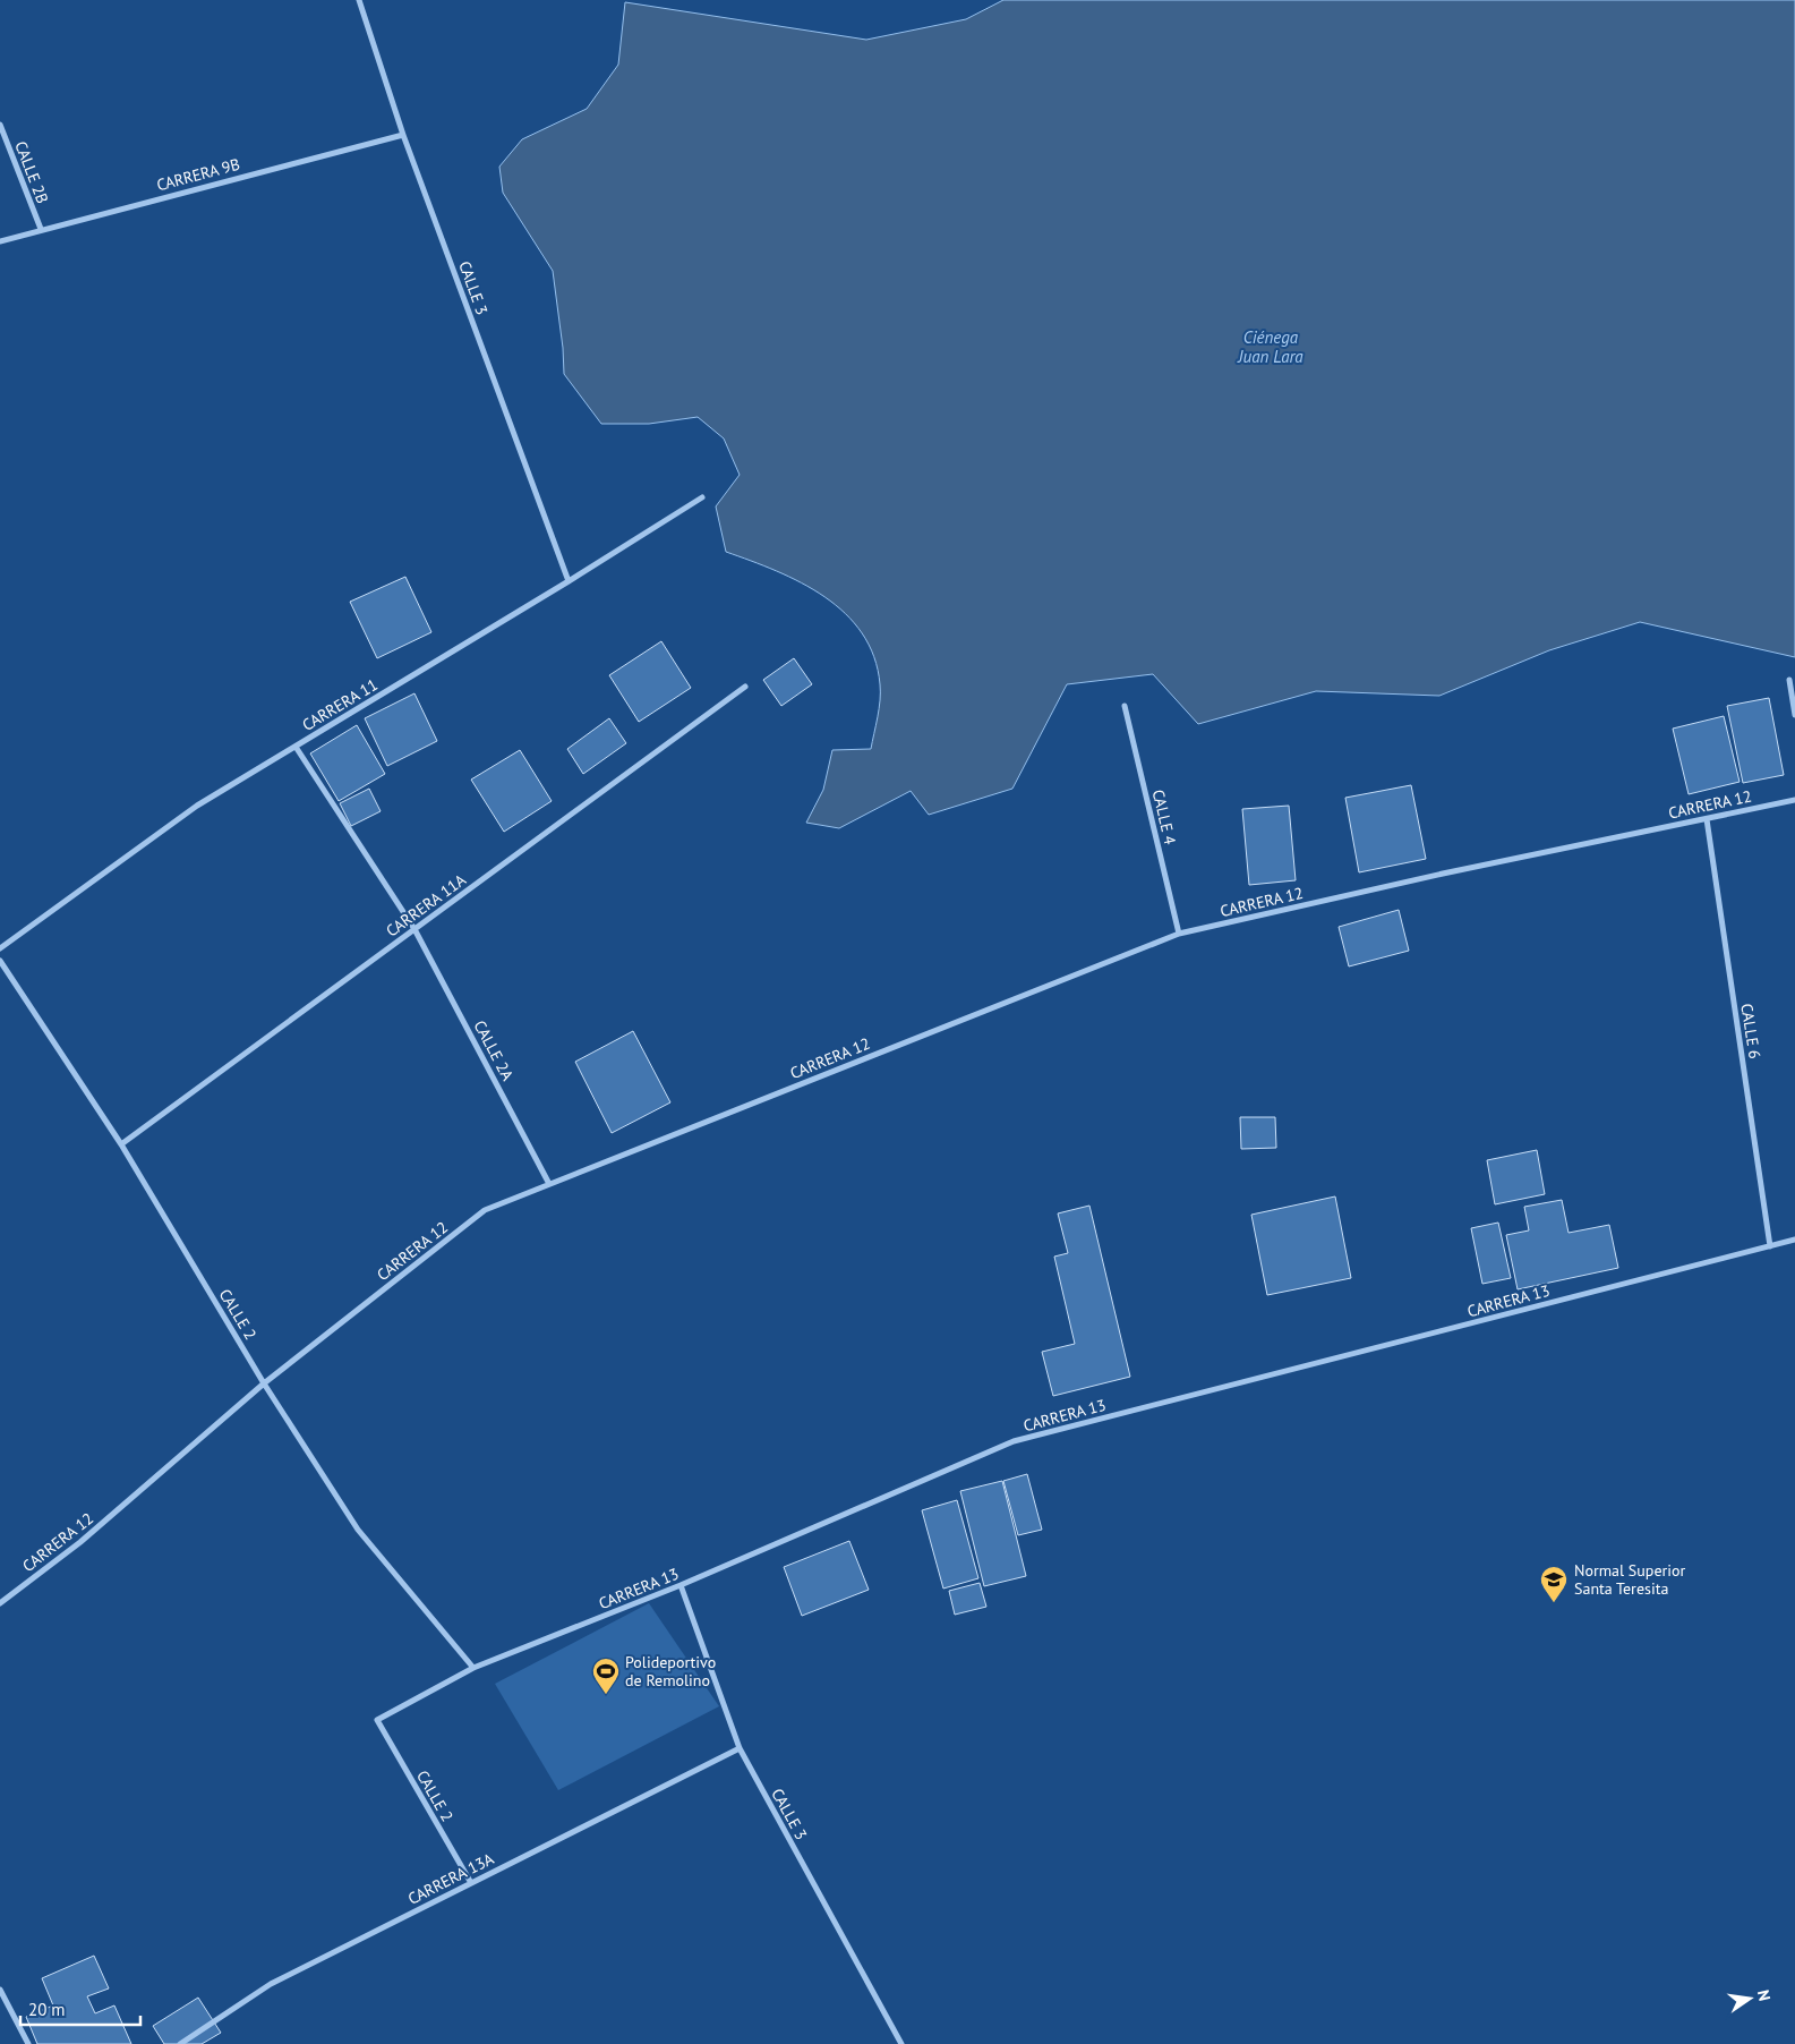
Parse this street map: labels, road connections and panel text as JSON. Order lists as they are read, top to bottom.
{
  "streets": {
    "street": [
      "CALLE 2B",
      "CARRERA 9B",
      "CALLE 3",
      "CARRERA 11",
      "CARRERA 12",
      "CALLE 4",
      "CARRERA 11A",
      "CALLE 6",
      "CALLE 2A",
      "CARRERA 13",
      "CALLE 2",
      "CARRERA 13A"
    ]
  },
  "crossings": [
    ["CALLE 2B", "CARRERA 9B"],
    ["CARRERA 9B", "CALLE 3"],
    ["CALLE 3", "CARRERA 11"],
    ["CALLE 3", "CARRERA 13"],
    ["CALLE 3", "CARRERA 13A"],
    ["CARRERA 11", "CALLE 2A"],
    ["CARRERA 12", "CALLE 4"],
    ["CARRERA 12", "CALLE 6"],
    ["CARRERA 12", "CALLE 2A"],
    ["CARRERA 12", "CALLE 2"],
    ["CARRERA 11A", "CALLE 2A"],
    ["CARRERA 11A", "CALLE 2"],
    ["CALLE 6", "CARRERA 13"],
    ["CARRERA 13", "CALLE 2"],
    ["CALLE 2", "CARRERA 13A"]
  ],
  "water": ["Ciénega Juan Lara"],
  "places": {
    "school or university": ["Normal Superior Santa Teresita"],
    "sports": ["Polideportivo de Remolino"]
  },
  "scale_bar": "20 m",
  "north": "right"
}
